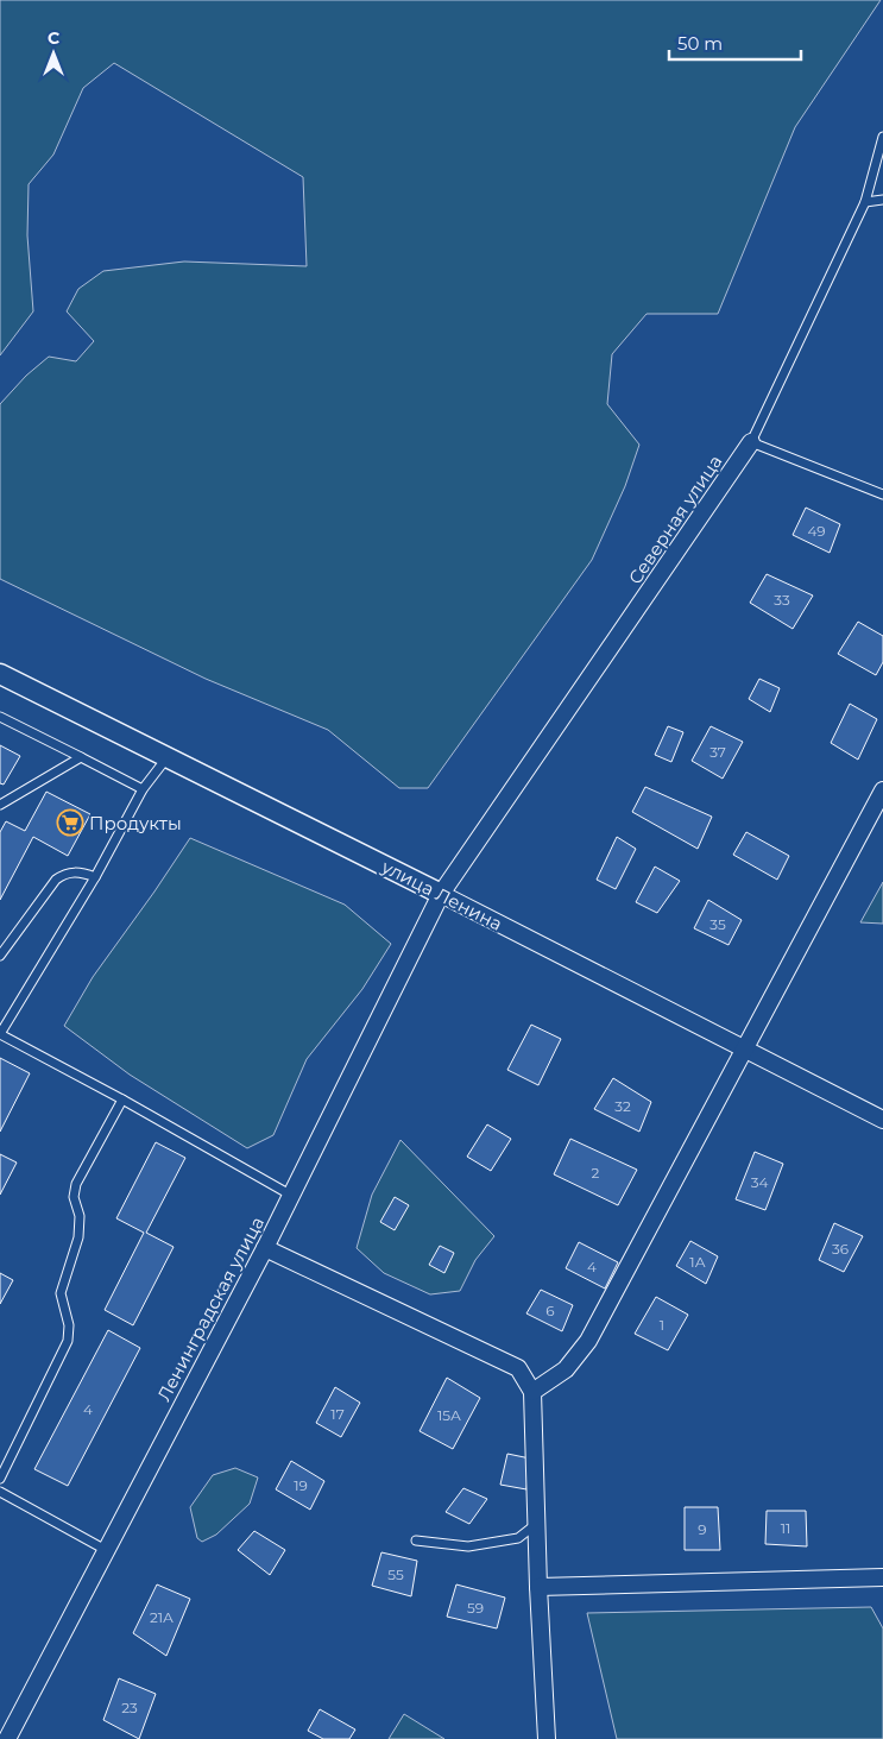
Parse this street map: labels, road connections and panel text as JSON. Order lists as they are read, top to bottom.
{
  "streets": {
    "street": ["Северная улица", "улица Ленина", "Ленинградская улица"]
  },
  "crossings": [
    ["Северная улица", "улица Ленина"],
    ["Северная улица", "Ленинградская улица"],
    ["улица Ленина", "Ленинградская улица"]
  ],
  "places": {
    "supermarket": ["Продукты"]
  },
  "house_numbers": [
    "49",
    "33",
    "37",
    "35",
    "32",
    "2",
    "34",
    "36",
    "1А",
    "4",
    "6",
    "1",
    "4",
    "17",
    "15А",
    "19",
    "11",
    "9",
    "55",
    "59",
    "21А",
    "23"
  ],
  "scale_bar": "50 m",
  "north": "top"
}
